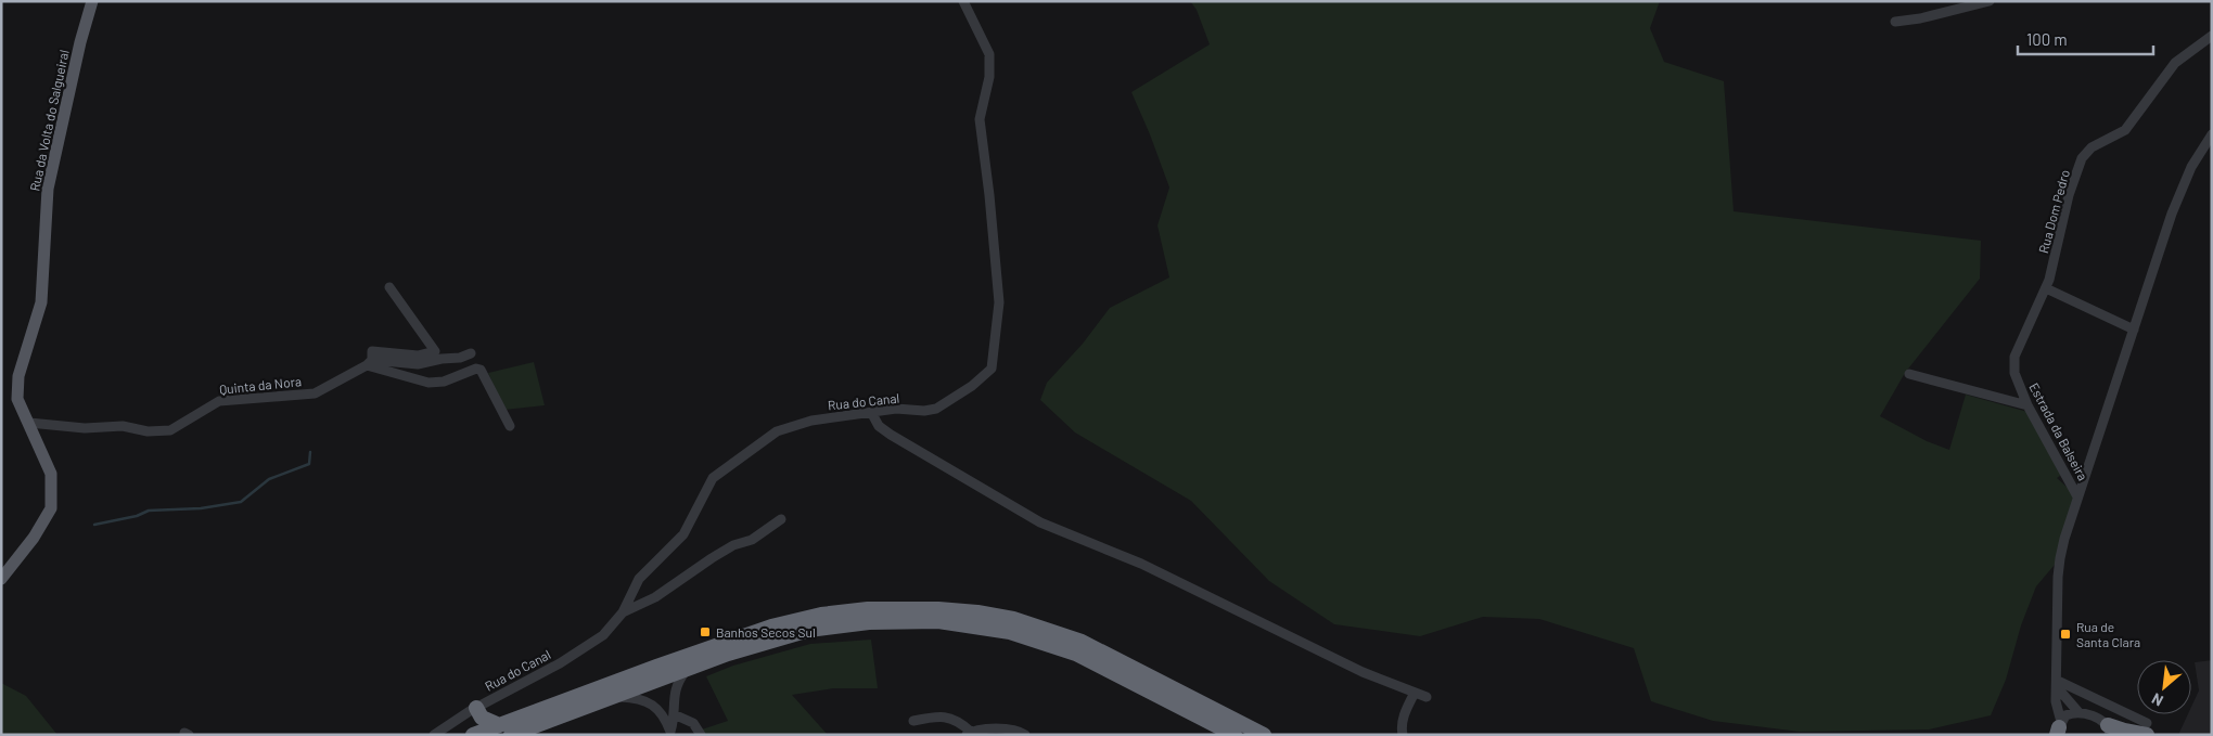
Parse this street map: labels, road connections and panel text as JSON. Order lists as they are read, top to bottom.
{
  "streets": {
    "main road": ["Rua da Volta do Salgueiral"],
    "street": [
      "Rua Dom Pedro",
      "Quinta da Nora",
      "Rua do Canal",
      "Estrada da Balseira"
    ]
  },
  "crossings": [
    ["Rua da Volta do Salgueiral", "Quinta da Nora"],
    ["Rua Dom Pedro", "Estrada da Balseira"]
  ],
  "places": {
    "transit": ["Banhos Secos Sul", "Rua de Santa Clara"]
  },
  "scale_bar": "100 m",
  "north": "bottom left"
}
